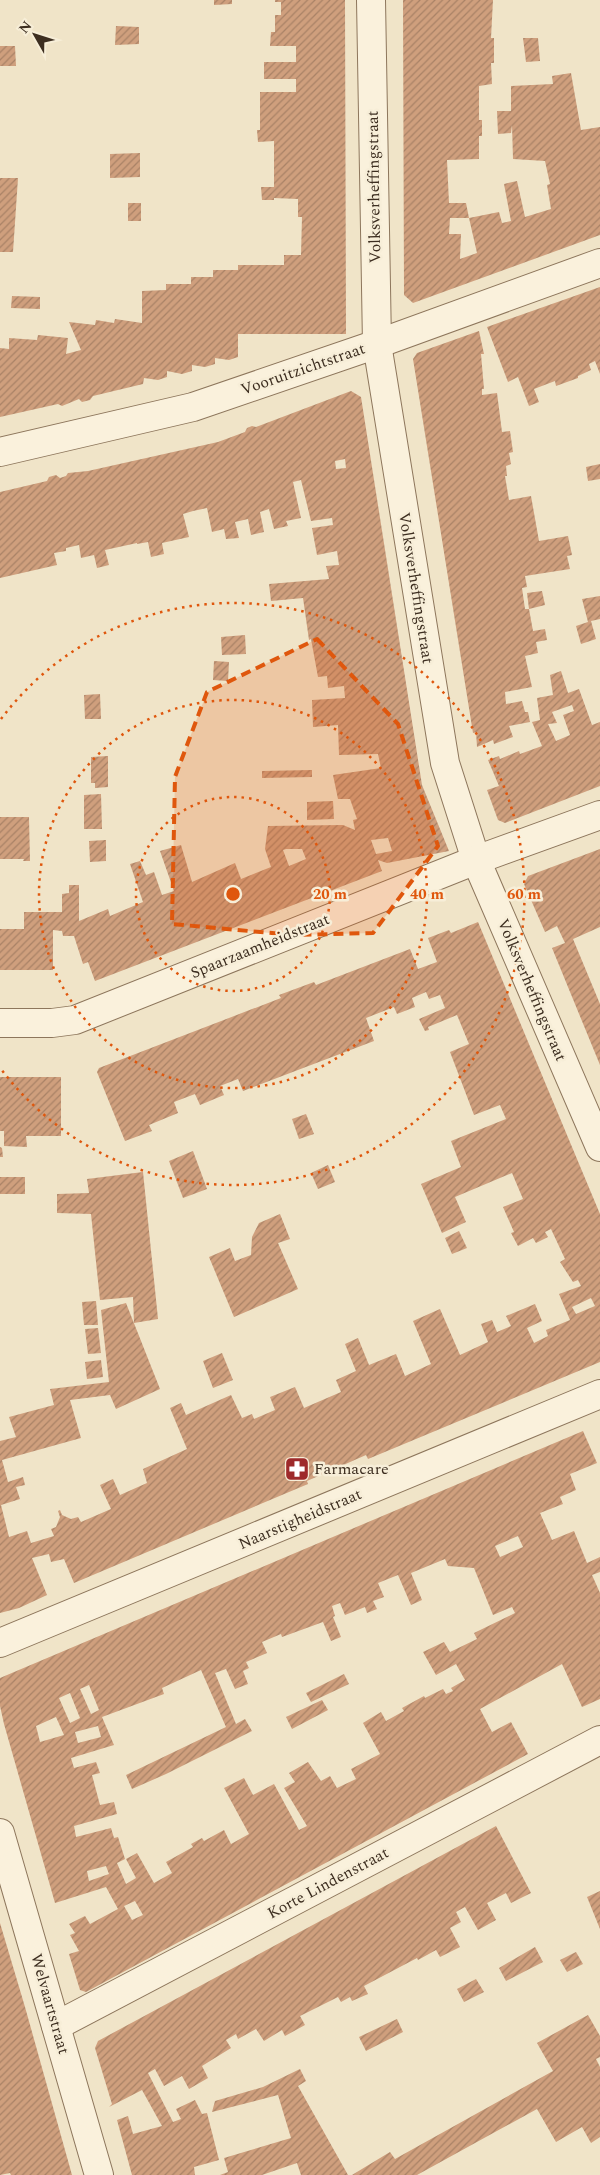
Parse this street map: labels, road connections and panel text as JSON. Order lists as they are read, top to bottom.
{
  "streets": {
    "street": [
      "Volksverheffingstraat",
      "Vooruitzichtstraat",
      "Spaarzaamheidstraat",
      "Naarstigheidstraat",
      "Korte Lindenstraat",
      "Welvaartstraat"
    ]
  },
  "crossings": [
    ["Volksverheffingstraat", "Vooruitzichtstraat"],
    ["Volksverheffingstraat", "Spaarzaamheidstraat"],
    ["Korte Lindenstraat", "Welvaartstraat"]
  ],
  "places": {
    "pharmacy": ["Farmacare"]
  },
  "north": "top left",
  "rings": ["20 m", "40 m", "60 m"]
}
